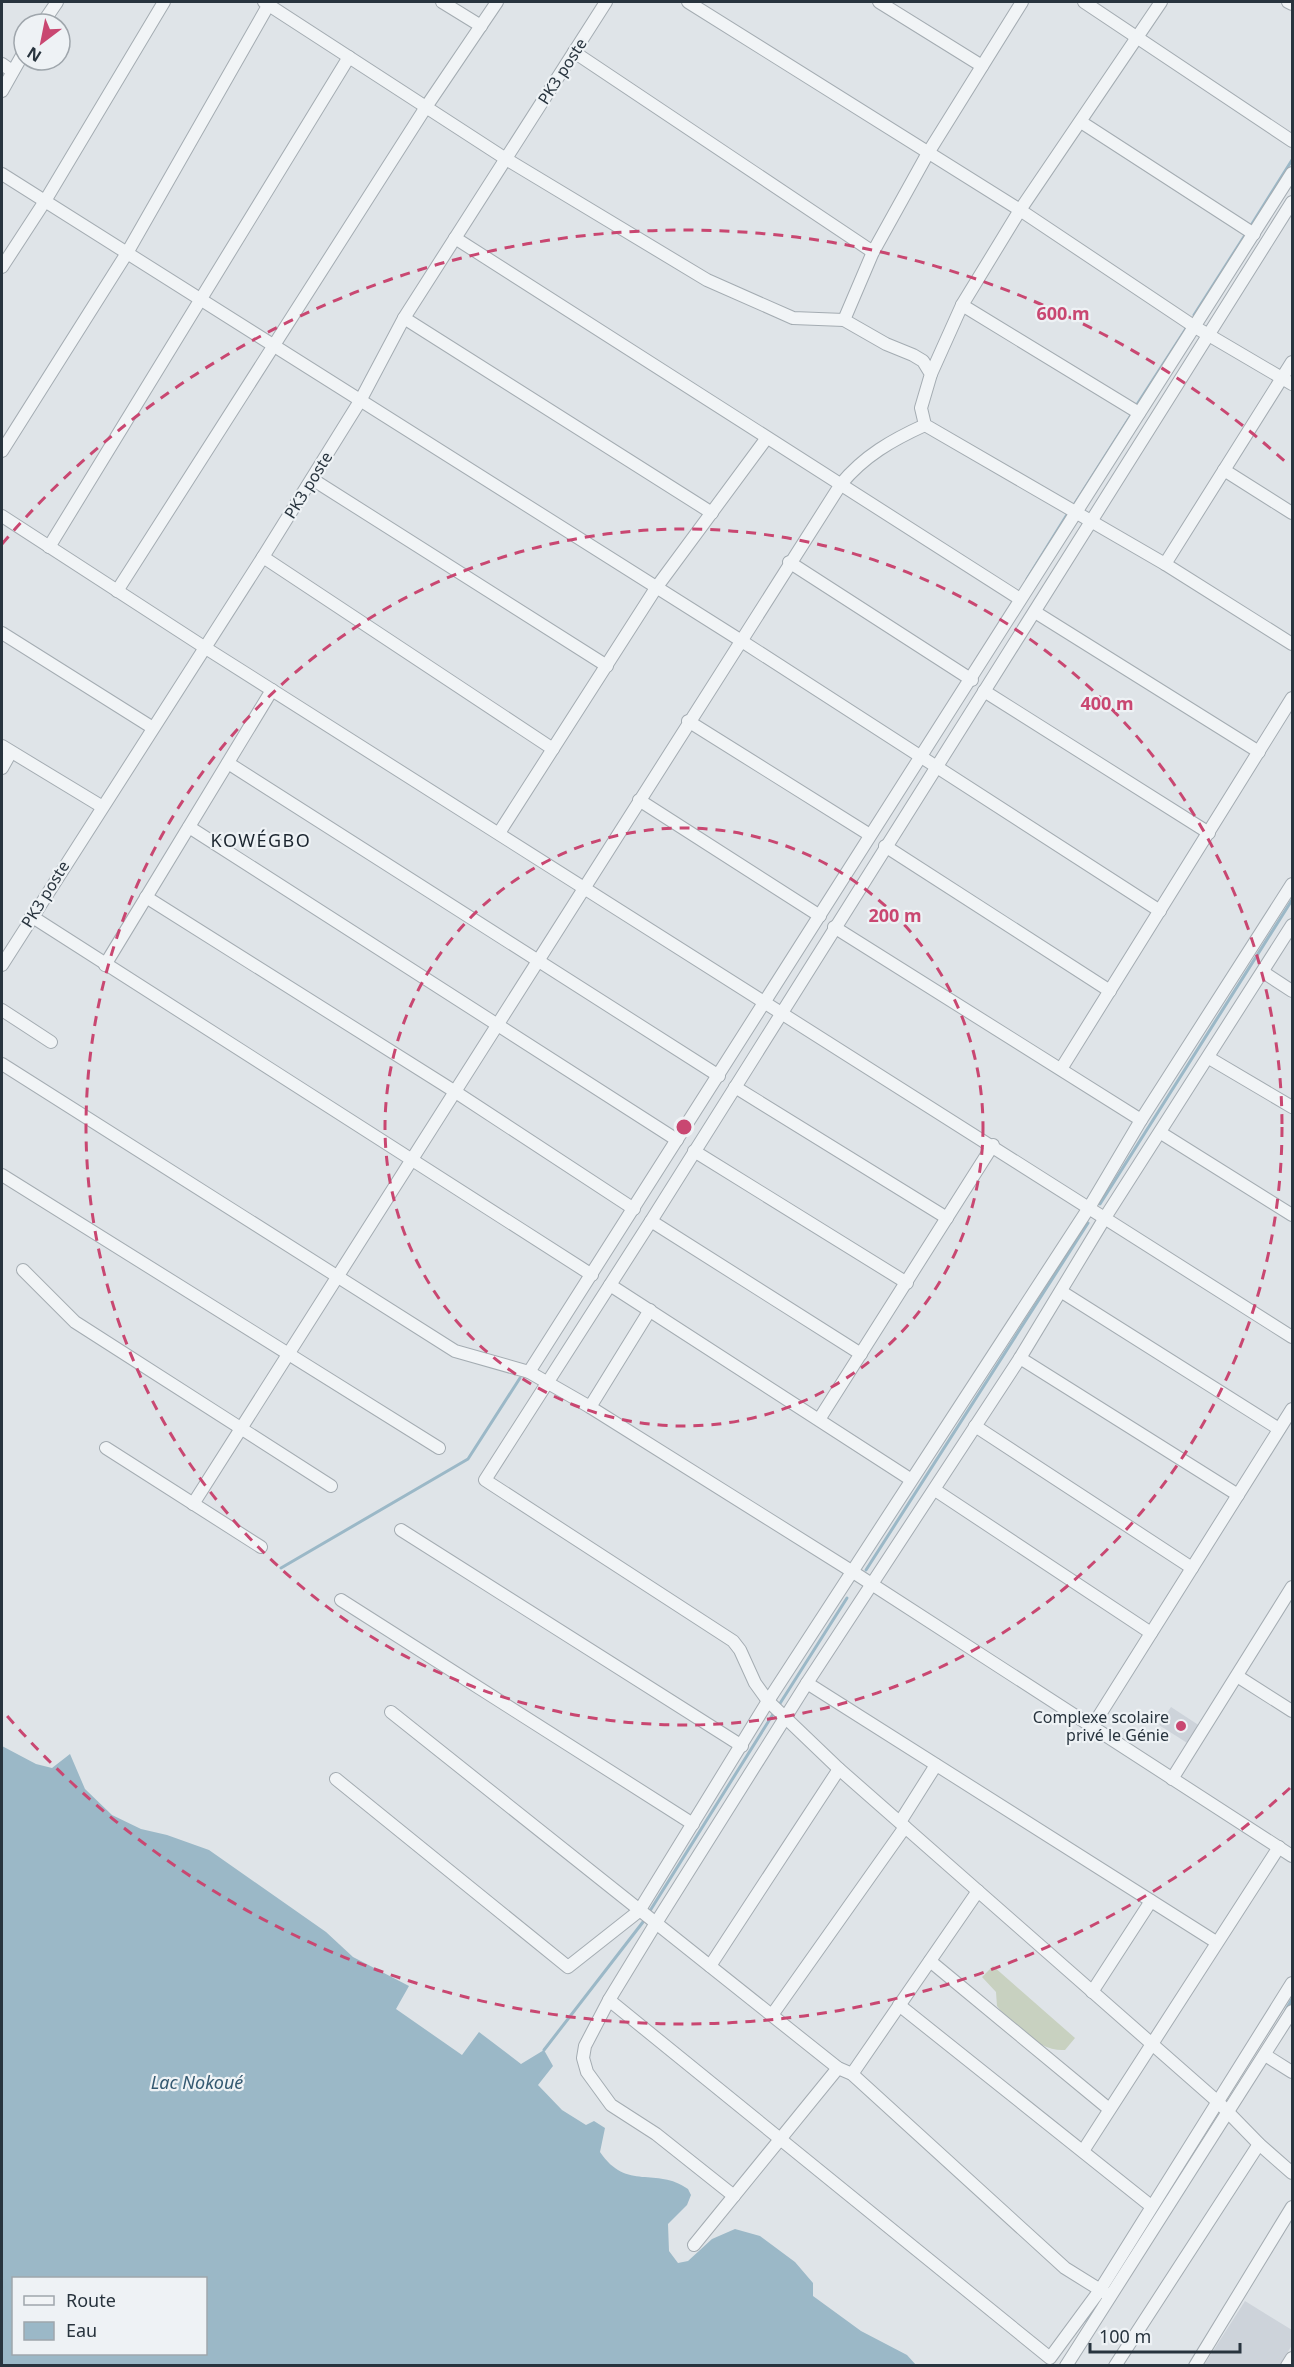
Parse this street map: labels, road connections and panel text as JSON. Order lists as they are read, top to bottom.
{
  "streets": {
    "street": ["PK3 poste"]
  },
  "districts": ["KOWÉGBO"],
  "water": ["Lac Nokoué"],
  "places": ["Complexe scolaire privé le Génie"],
  "legend": ["Route", "Eau"],
  "scale_bar": "100 m",
  "north": "bottom left",
  "rings": ["600 m", "400 m", "200 m"]
}
